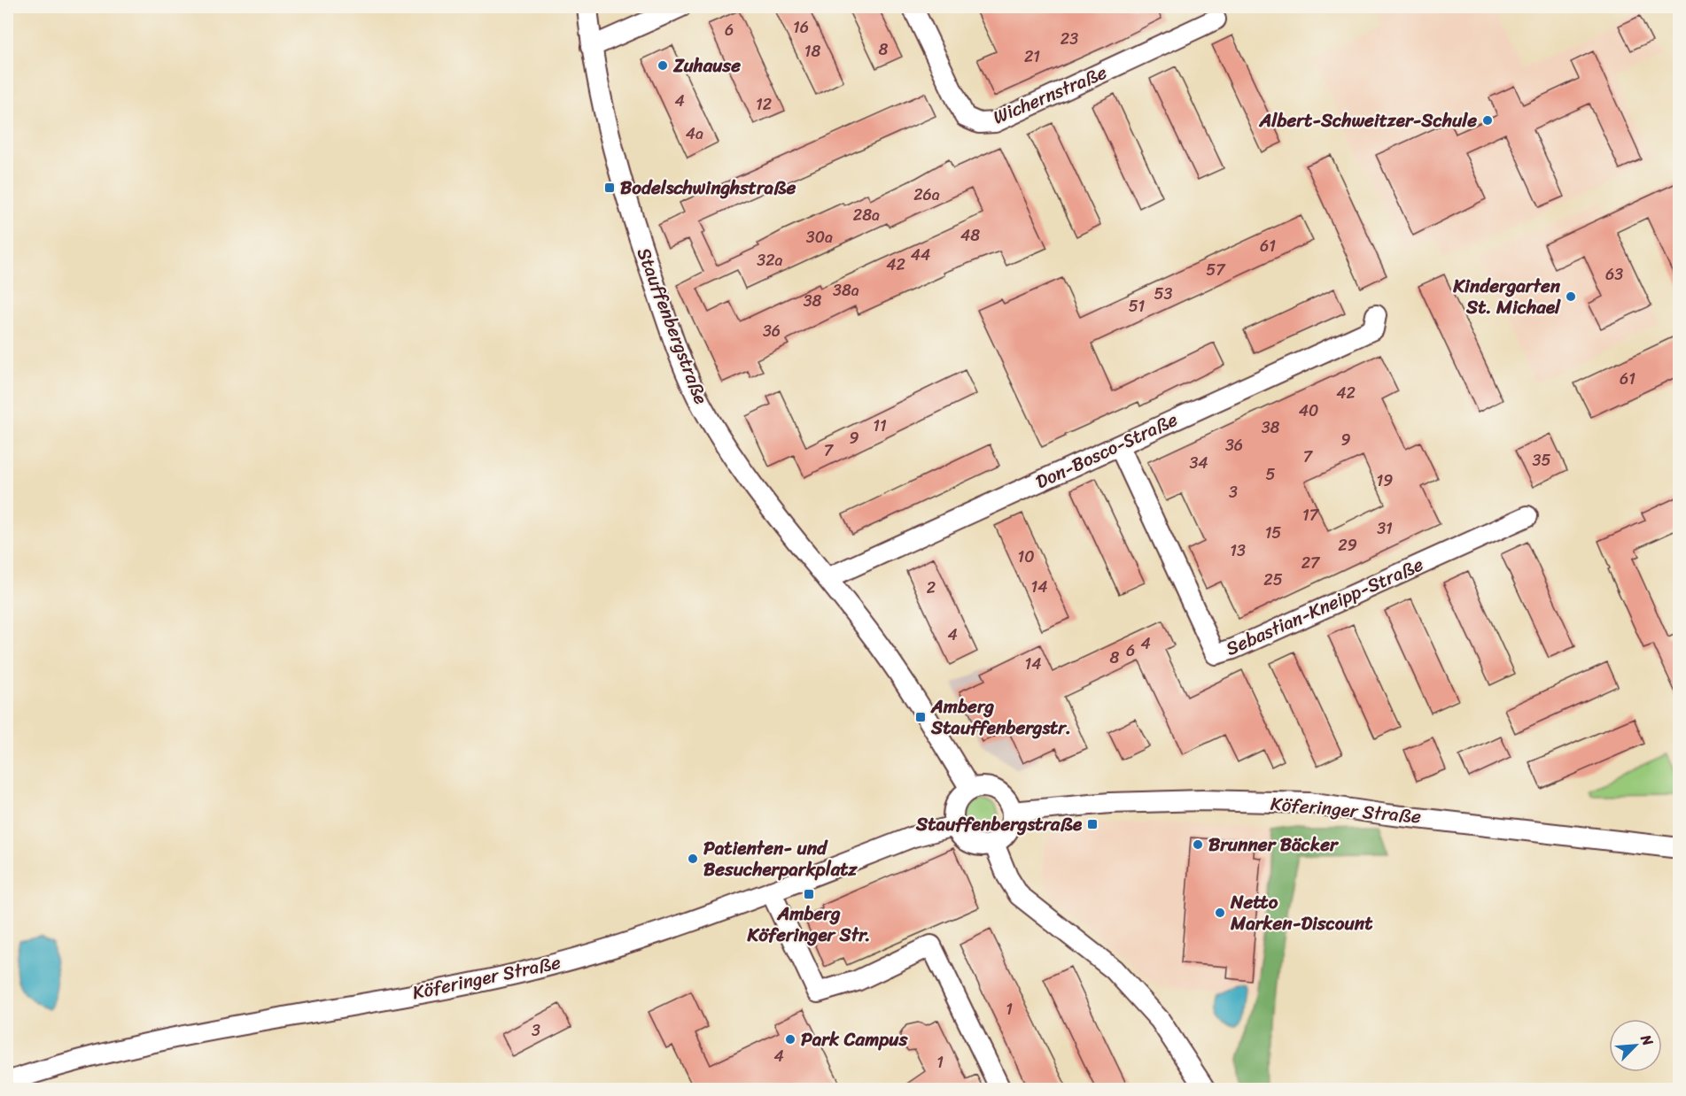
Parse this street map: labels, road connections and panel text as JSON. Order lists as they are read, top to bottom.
{
  "streets": {
    "street": [
      "Wichernstraße",
      "Stauffenbergstraße",
      "Don-Bosco-Straße",
      "Sebastian-Kneipp-Straße",
      "Köferinger Straße"
    ]
  },
  "crossings": [
    ["Stauffenbergstraße", "Don-Bosco-Straße"],
    ["Stauffenbergstraße", "Köferinger Straße"],
    ["Don-Bosco-Straße", "Sebastian-Kneipp-Straße"]
  ],
  "places": {
    "other": [
      "Zuhause",
      "Albert-Schweitzer-Schule",
      "Kindergarten St. Michael",
      "Brunner Bäcker",
      "Patienten- und Besucherparkplatz",
      "Netto Marken-Discount",
      "Park Campus"
    ],
    "transit": [
      "Bodelschwinghstraße",
      "Amberg Stauffenbergstr.",
      "Stauffenbergstraße",
      "Amberg Köferinger Str."
    ]
  },
  "house_numbers": [
    "16",
    "6",
    "23",
    "8",
    "18",
    "21",
    "4",
    "12",
    "4a",
    "26a",
    "28a",
    "48",
    "30a",
    "61",
    "44",
    "32a",
    "42",
    "57",
    "63",
    "38a",
    "53",
    "38",
    "51",
    "36",
    "61",
    "42",
    "40",
    "11",
    "38",
    "9",
    "9",
    "36",
    "7",
    "7",
    "35",
    "34",
    "5",
    "19",
    "3",
    "17",
    "31",
    "15",
    "29",
    "13",
    "10",
    "27",
    "25",
    "14",
    "2",
    "4",
    "4",
    "6",
    "8",
    "14",
    "1",
    "3",
    "4",
    "1"
  ],
  "north": "top right"
}
